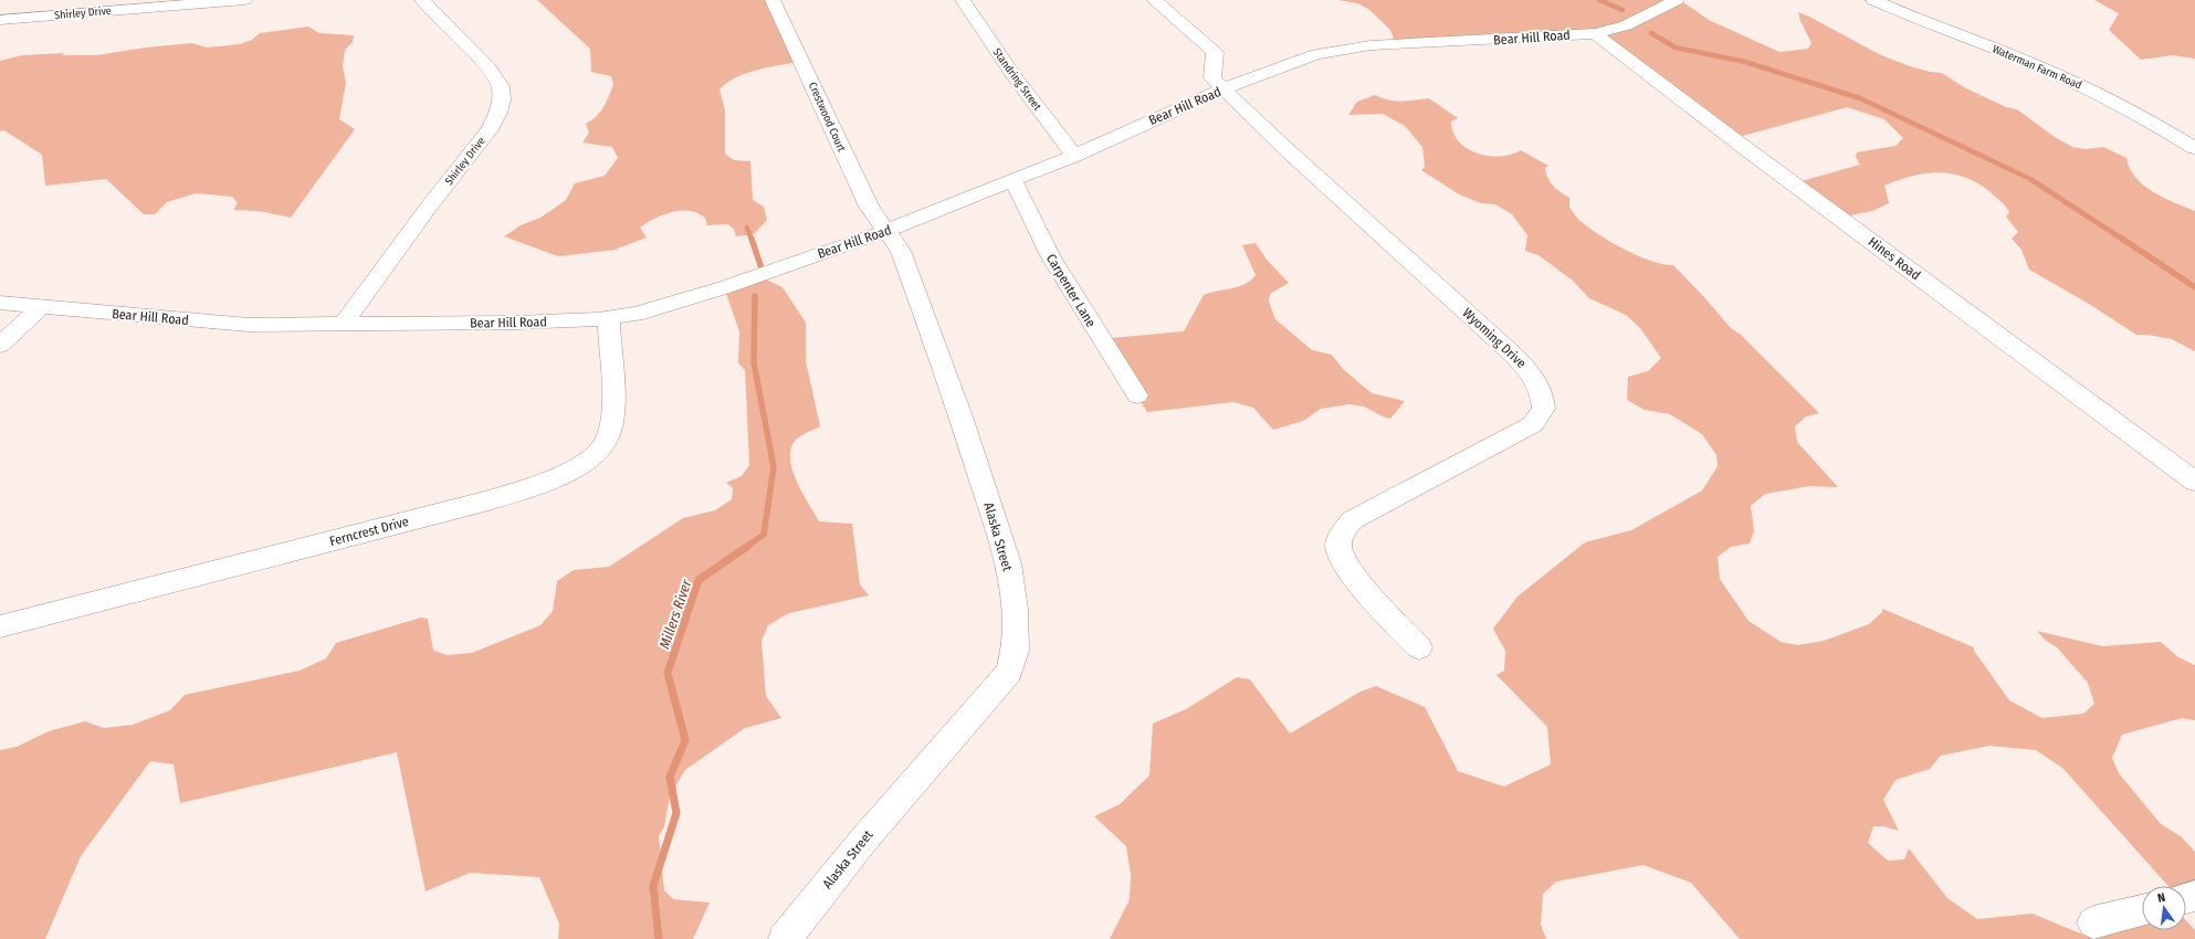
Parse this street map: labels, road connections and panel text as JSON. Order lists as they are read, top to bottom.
{
  "streets": {
    "street": [
      "Shirley Drive",
      "Bear Hill Road",
      "Waterman Farm Road",
      "Standring Street",
      "Crestwood Court",
      "Hines Road",
      "Carpenter Lane",
      "Wyoming Drive",
      "Ferncrest Drive",
      "Alaska Street"
    ]
  },
  "crossings": [
    ["Shirley Drive", "Bear Hill Road"],
    ["Bear Hill Road", "Standring Street"],
    ["Bear Hill Road", "Crestwood Court"],
    ["Bear Hill Road", "Hines Road"],
    ["Bear Hill Road", "Carpenter Lane"],
    ["Bear Hill Road", "Wyoming Drive"],
    ["Bear Hill Road", "Ferncrest Drive"],
    ["Bear Hill Road", "Alaska Street"],
    ["Crestwood Court", "Alaska Street"]
  ],
  "water": ["Millers River"],
  "north": "top"
}
